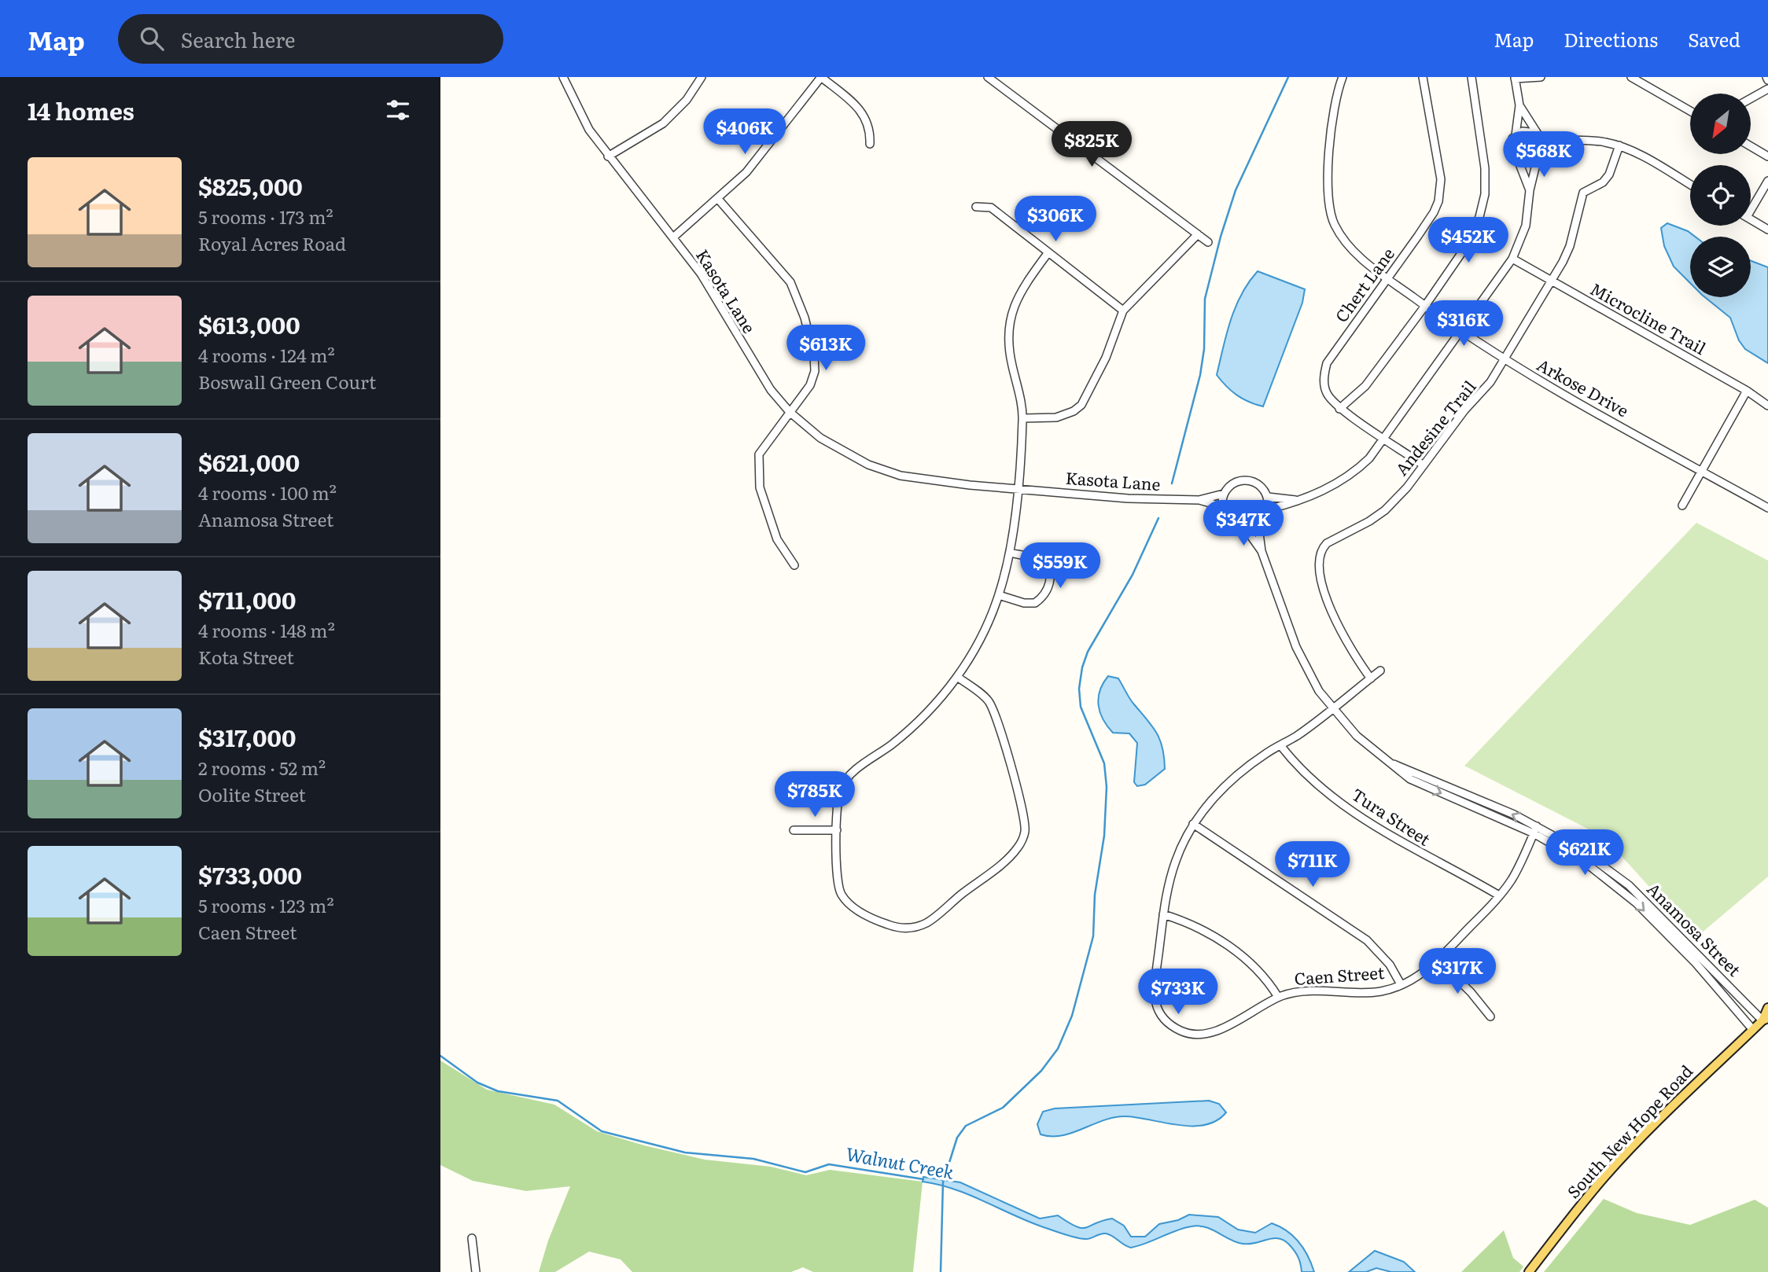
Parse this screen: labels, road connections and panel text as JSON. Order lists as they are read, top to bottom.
{
  "streets": {
    "main road": ["South New Hope Road"],
    "street": [
      "Chert Lane",
      "Kasota Lane",
      "Microcline Trail",
      "Arkose Drive",
      "Andesine Trail",
      "Tura Street",
      "Anamosa Street",
      "Caen Street"
    ]
  },
  "crossings": [
    ["Chert Lane", "Kasota Lane"],
    ["Chert Lane", "Arkose Drive"],
    ["Chert Lane", "Andesine Trail"],
    ["Kasota Lane", "Microcline Trail"],
    ["Kasota Lane", "Arkose Drive"],
    ["Kasota Lane", "Anamosa Street"],
    ["Microcline Trail", "Andesine Trail"],
    ["Arkose Drive", "Andesine Trail"],
    ["Andesine Trail", "Caen Street"],
    ["Tura Street", "Caen Street"],
    ["Anamosa Street", "Caen Street"],
    ["Anamosa Street", "South New Hope Road"]
  ],
  "water": ["Walnut Creek"],
  "north": "bottom left",
  "page": {
    "header": "Map",
    "search": "Search here",
    "nav": ["Map", "Directions", "Saved"],
    "heading": "14 homes",
    "price": [
      "$406K",
      "$825K",
      "$568K",
      "$306K",
      "$452K",
      "$316K",
      "$613K",
      "$347K",
      "$559K",
      "$785K",
      "$621K",
      "$711K",
      "$317K",
      "$733K"
    ],
    "list": [
      {
        "name": "$825,000",
        "note": "5 rooms · 173 m² · Royal Acres Road"
      },
      {
        "name": "$613,000",
        "note": "4 rooms · 124 m² · Boswall Green Court"
      },
      {
        "name": "$621,000",
        "note": "4 rooms · 100 m² · Anamosa Street"
      },
      {
        "name": "$711,000",
        "note": "4 rooms · 148 m² · Kota Street"
      },
      {
        "name": "$317,000",
        "note": "2 rooms · 52 m² · Oolite Street"
      },
      {
        "name": "$733,000",
        "note": "5 rooms · 123 m² · Caen Street"
      }
    ]
  }
}
